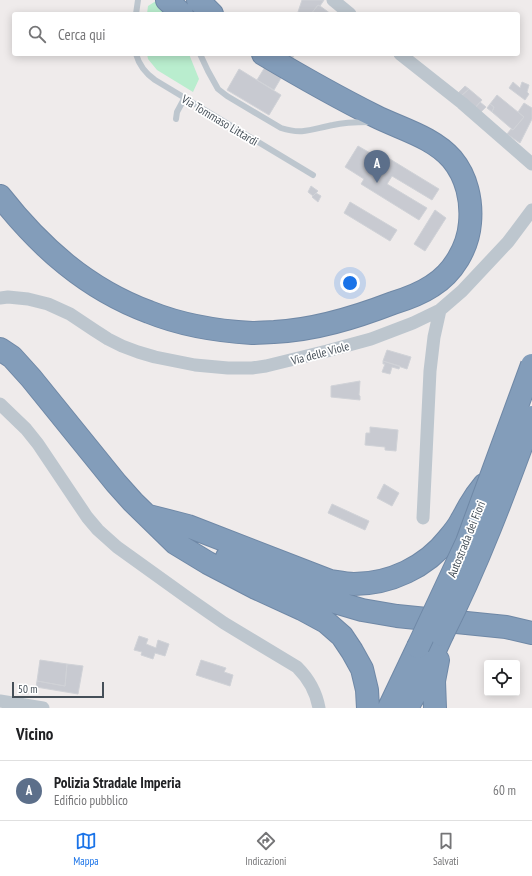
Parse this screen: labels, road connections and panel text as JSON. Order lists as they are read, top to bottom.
{
  "streets": {
    "highway": ["Autostrada dei Fiori"],
    "street": ["Via delle Viole"],
    "lane": ["Via Tommaso Littardi"]
  },
  "scale_bar": "50 m",
  "page": {
    "search": "Cerca qui",
    "pins": "A",
    "scale": "50 m",
    "heading": "Vicino",
    "list": [
      {
        "mark": "A",
        "name": "Polizia Stradale Imperia",
        "note": "Edificio pubblico",
        "value": "60 m"
      }
    ],
    "nav": ["Mappa", "Indicazioni", "Salvati"]
  }
}
